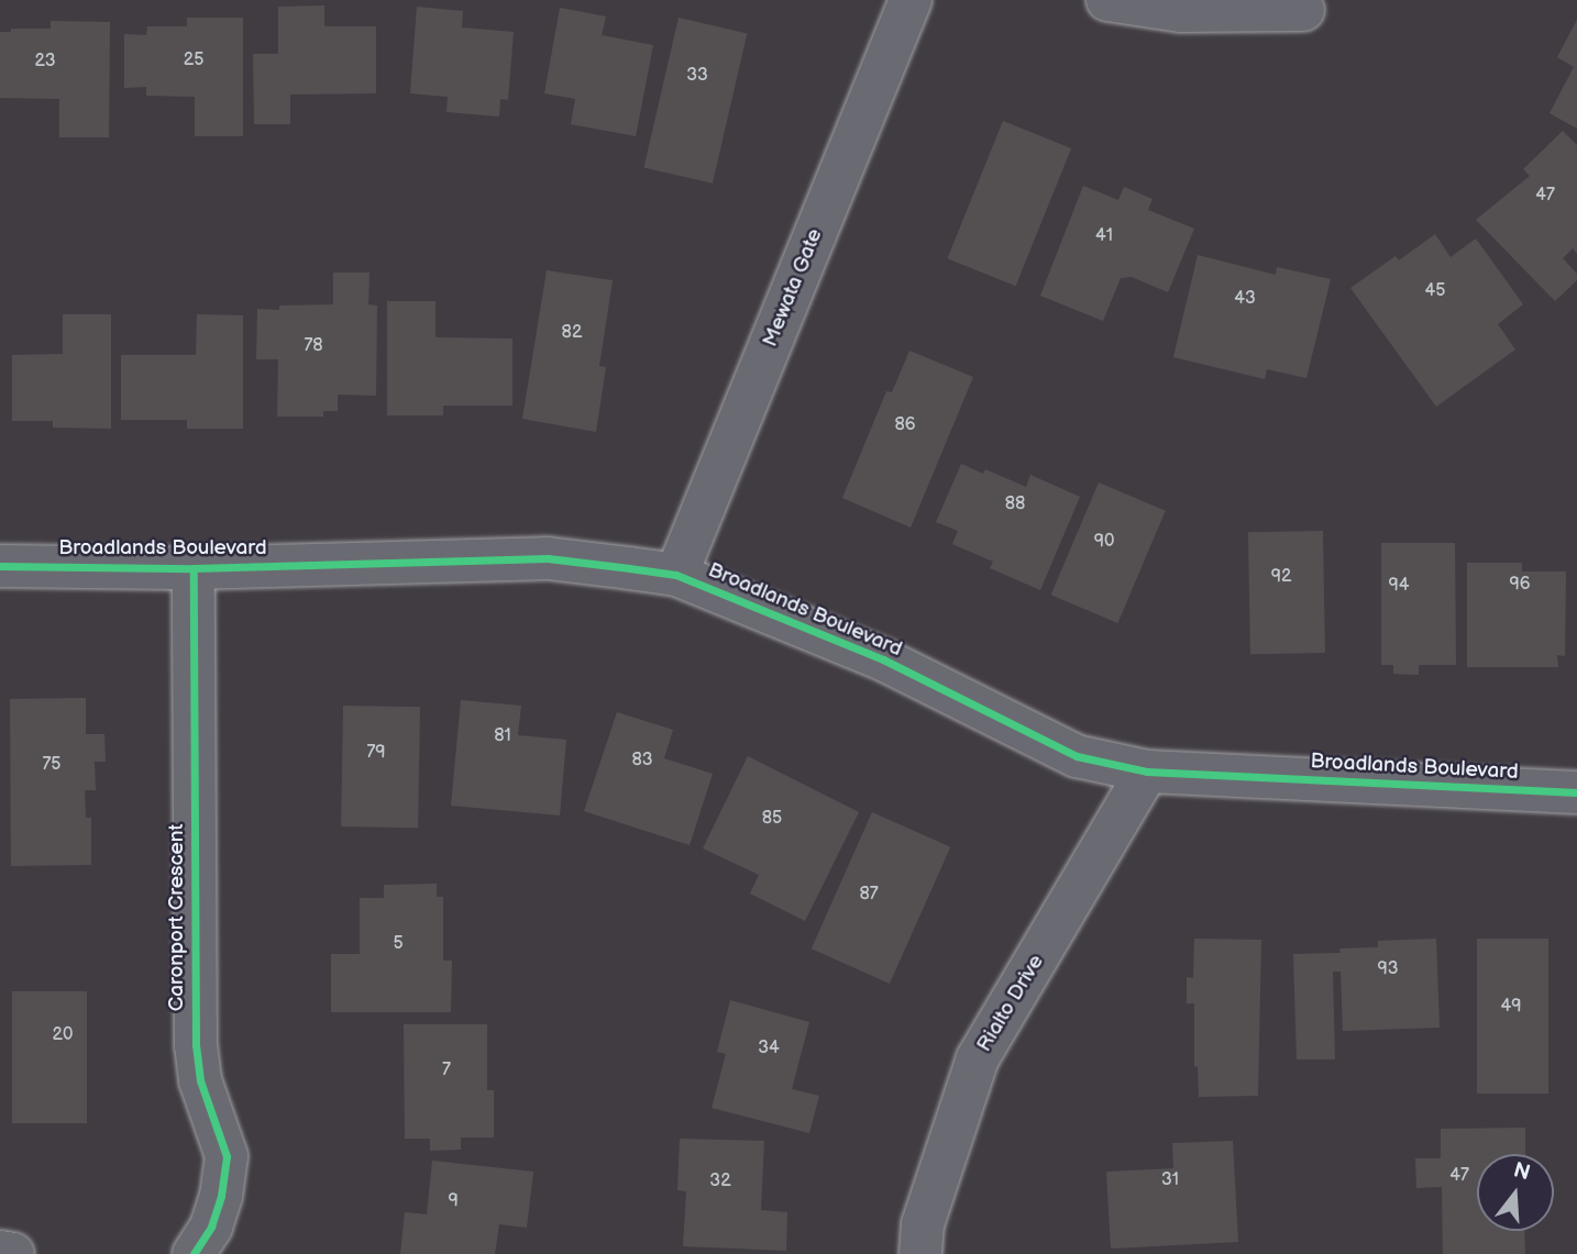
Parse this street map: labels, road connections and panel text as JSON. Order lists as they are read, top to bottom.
{
  "streets": {
    "street": [
      "Mewata Gate",
      "Broadlands Boulevard",
      "Caronport Crescent",
      "Rialto Drive"
    ]
  },
  "crossings": [
    ["Mewata Gate", "Broadlands Boulevard"],
    ["Broadlands Boulevard", "Caronport Crescent"],
    ["Broadlands Boulevard", "Rialto Drive"]
  ],
  "house_numbers": [
    "25",
    "23",
    "33",
    "47",
    "41",
    "45",
    "43",
    "82",
    "78",
    "86",
    "88",
    "90",
    "92",
    "96",
    "94",
    "81",
    "79",
    "83",
    "75",
    "85",
    "87",
    "5",
    "93",
    "49",
    "20",
    "34",
    "7",
    "47",
    "31",
    "32",
    "9"
  ],
  "north": "top"
}
